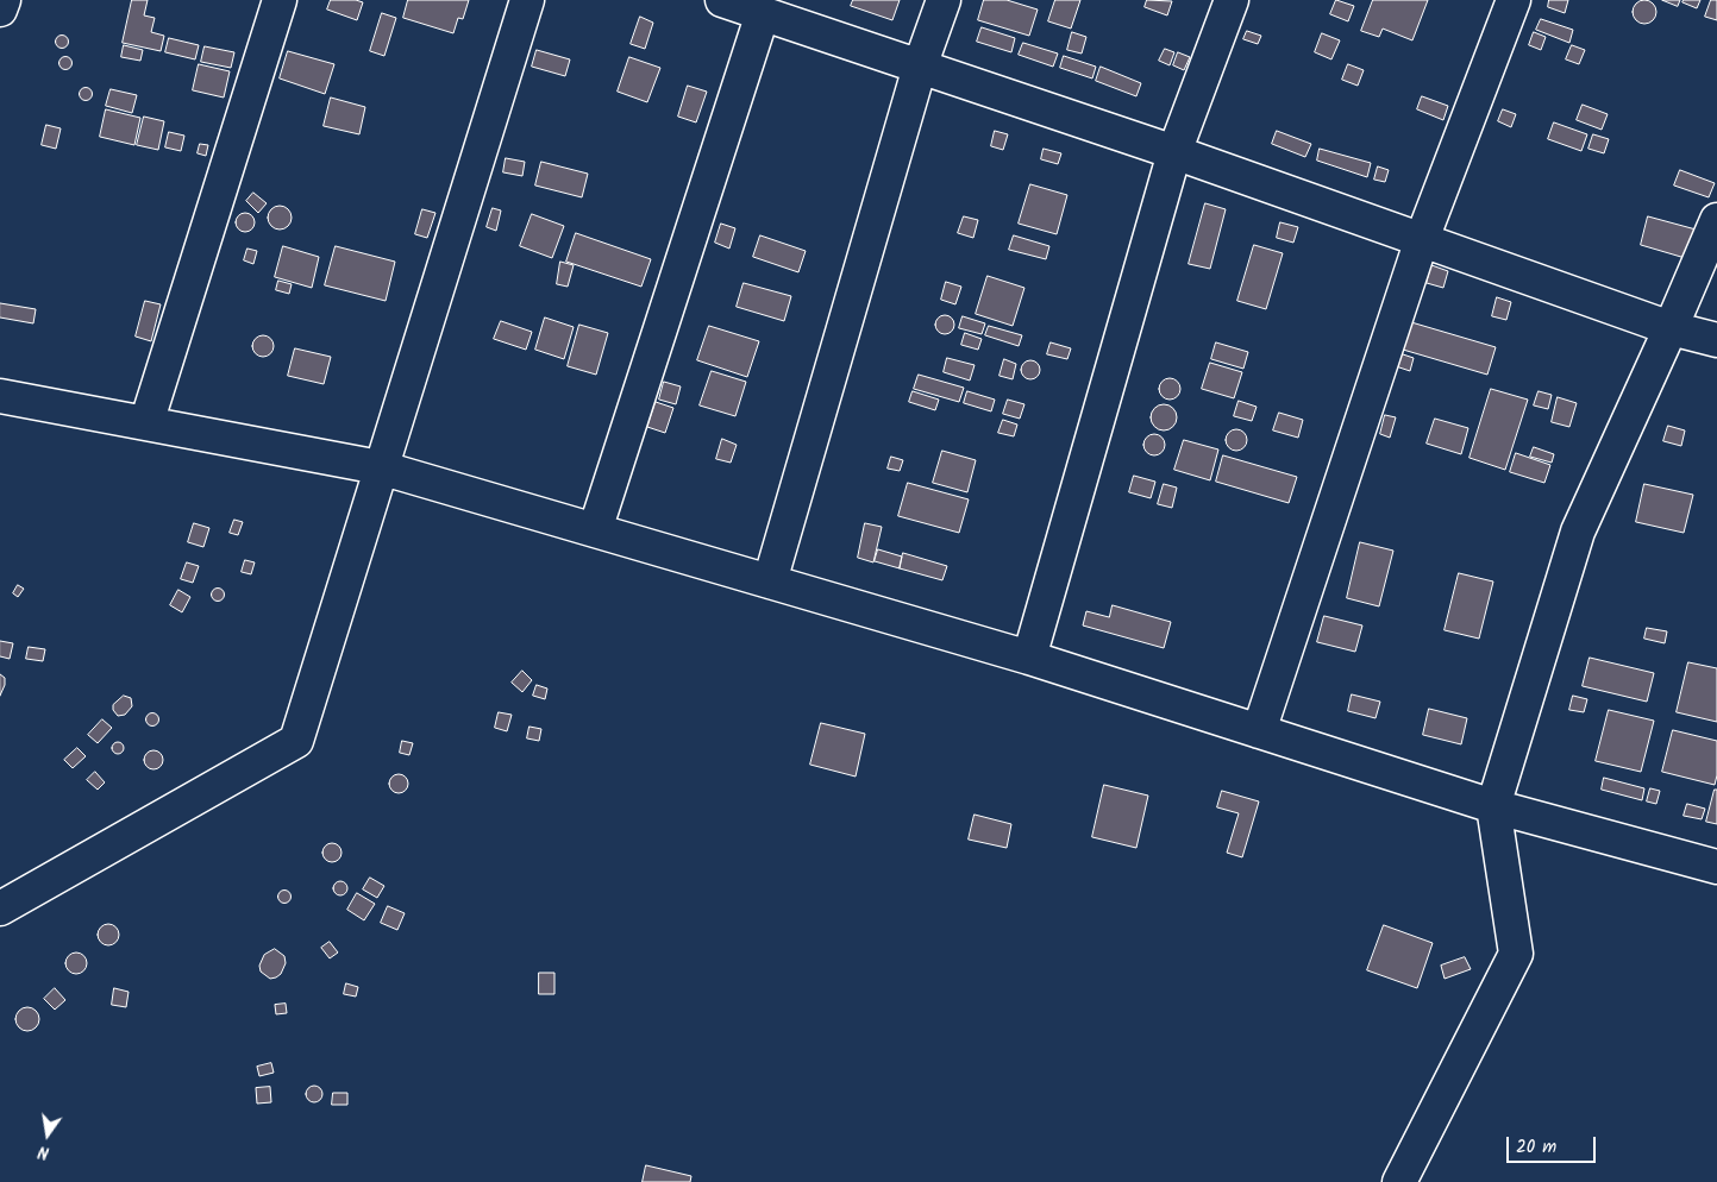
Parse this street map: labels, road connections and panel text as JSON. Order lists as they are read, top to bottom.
{
  "scale_bar": "20 m",
  "north": "bottom"
}
